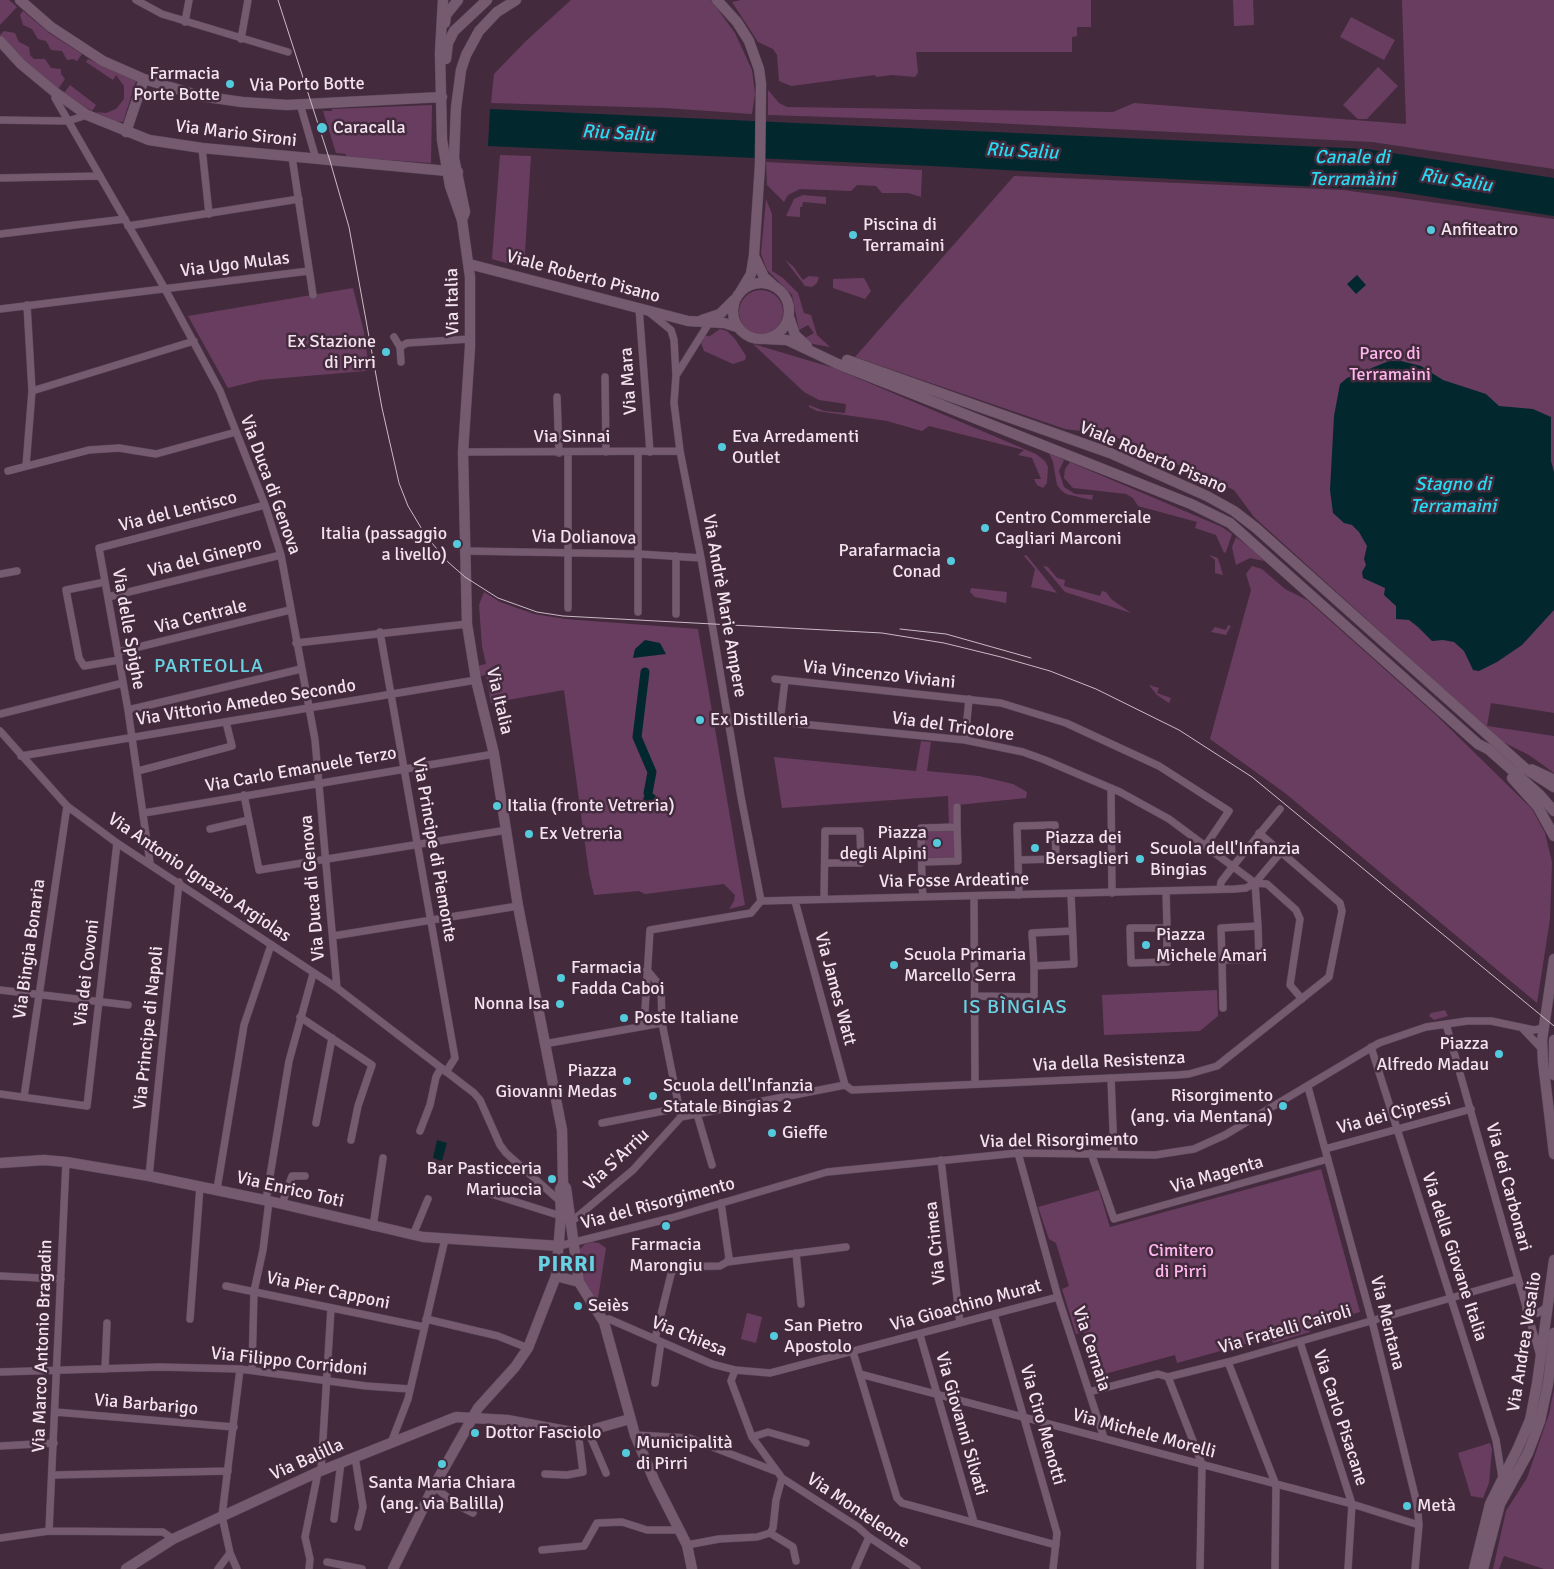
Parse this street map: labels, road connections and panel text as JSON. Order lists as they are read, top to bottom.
{
  "streets": {
    "street": [
      "Via Porto Botte",
      "Via Mario Sironi",
      "Via Ugo Mulas",
      "Viale Roberto Pisano",
      "Via Italia",
      "Via Mara",
      "Via Sinnai",
      "Via Duca di Genova",
      "Via del Lentisco",
      "Via Dolianova",
      "Via del Ginepro",
      "Via Andrè Marie Ampere",
      "Via Centrale",
      "Via delle Spighe",
      "Via Vincenzo Viviani",
      "Via Vittorio Amedeo Secondo",
      "Via del Tricolore",
      "Via Carlo Emanuele Terzo",
      "Via Principe di Piemonte",
      "Via Antonio Ignazio Argiolas",
      "Via Fosse Ardeatine",
      "Via Bingia Bonaria",
      "Via dei Covoni",
      "Via James Watt",
      "Via Principe di Napoli",
      "Via della Resistenza",
      "Via dei Cipressi",
      "Via del Risorgimento",
      "Via S'Arriu",
      "Via Magenta",
      "Via dei Carbonari",
      "Via Enrico Toti",
      "Via Crimea",
      "Via della Giovane Italia",
      "Via Pier Capponi",
      "Via Gioachino Murat",
      "Via Mentana",
      "Via Fratelli Cairoli",
      "Via Chiesa",
      "Via Andrea Vesalio",
      "Via Marco Antonio Bragadin",
      "Via Cernaia",
      "Via Filippo Corridoni",
      "Via Barbarigo",
      "Via Carlo Pisacane",
      "Via Giovanni Silvati",
      "Via Ciro Menotti",
      "Via Michele Morelli",
      "Via Balilla",
      "Via Monteleone"
    ]
  },
  "crossings": [
    ["Via Porto Botte", "Via Italia"],
    ["Via Mario Sironi", "Via Italia"],
    ["Via Mario Sironi", "Via Duca di Genova"],
    ["Via Ugo Mulas", "Via Duca di Genova"],
    ["Viale Roberto Pisano", "Via Italia"],
    ["Viale Roberto Pisano", "Via Mara"],
    ["Viale Roberto Pisano", "Via Andrè Marie Ampere"],
    ["Via Italia", "Via Sinnai"],
    ["Via Italia", "Via Dolianova"],
    ["Via Italia", "Via Vittorio Amedeo Secondo"],
    ["Via Italia", "Via Carlo Emanuele Terzo"],
    ["Via Mara", "Via Sinnai"],
    ["Via Mara", "Via Andrè Marie Ampere"],
    ["Via Sinnai", "Via Andrè Marie Ampere"],
    ["Via Duca di Genova", "Via del Lentisco"],
    ["Via Duca di Genova", "Via del Ginepro"],
    ["Via Duca di Genova", "Via Centrale"],
    ["Via Duca di Genova", "Via Vittorio Amedeo Secondo"],
    ["Via Duca di Genova", "Via Carlo Emanuele Terzo"],
    ["Via Duca di Genova", "Via Antonio Ignazio Argiolas"],
    ["Via del Lentisco", "Via delle Spighe"],
    ["Via Dolianova", "Via Andrè Marie Ampere"],
    ["Via del Ginepro", "Via delle Spighe"],
    ["Via Andrè Marie Ampere", "Via del Tricolore"],
    ["Via Andrè Marie Ampere", "Via Fosse Ardeatine"],
    ["Via Centrale", "Via delle Spighe"],
    ["Via delle Spighe", "Via Vittorio Amedeo Secondo"],
    ["Via delle Spighe", "Via Carlo Emanuele Terzo"],
    ["Via delle Spighe", "Via Antonio Ignazio Argiolas"],
    ["Via Vincenzo Viviani", "Via del Tricolore"],
    ["Via Vittorio Amedeo Secondo", "Via Principe di Piemonte"],
    ["Via Vittorio Amedeo Secondo", "Via Antonio Ignazio Argiolas"],
    ["Via Carlo Emanuele Terzo", "Via Principe di Piemonte"],
    ["Via Principe di Piemonte", "Via Antonio Ignazio Argiolas"],
    ["Via Antonio Ignazio Argiolas", "Via Bingia Bonaria"],
    ["Via Antonio Ignazio Argiolas", "Via dei Covoni"],
    ["Via Antonio Ignazio Argiolas", "Via Principe di Napoli"],
    ["Via Fosse Ardeatine", "Via James Watt"],
    ["Via Bingia Bonaria", "Via dei Covoni"],
    ["Via James Watt", "Via della Resistenza"],
    ["Via Principe di Napoli", "Via Enrico Toti"],
    ["Via della Resistenza", "Via S'Arriu"],
    ["Via dei Cipressi", "Via dei Carbonari"],
    ["Via dei Cipressi", "Via della Giovane Italia"],
    ["Via dei Cipressi", "Via Mentana"],
    ["Via del Risorgimento", "Via Magenta"],
    ["Via del Risorgimento", "Via dei Carbonari"],
    ["Via del Risorgimento", "Via Enrico Toti"],
    ["Via del Risorgimento", "Via Crimea"],
    ["Via del Risorgimento", "Via della Giovane Italia"],
    ["Via del Risorgimento", "Via Mentana"],
    ["Via del Risorgimento", "Via Cernaia"],
    ["Via Magenta", "Via Mentana"],
    ["Via dei Carbonari", "Via Fratelli Cairoli"],
    ["Via dei Carbonari", "Via Andrea Vesalio"],
    ["Via Enrico Toti", "Via Marco Antonio Bragadin"],
    ["Via Crimea", "Via Gioachino Murat"],
    ["Via della Giovane Italia", "Via Fratelli Cairoli"],
    ["Via della Giovane Italia", "Via Andrea Vesalio"],
    ["Via Gioachino Murat", "Via Chiesa"],
    ["Via Gioachino Murat", "Via Cernaia"],
    ["Via Gioachino Murat", "Via Giovanni Silvati"],
    ["Via Gioachino Murat", "Via Ciro Menotti"],
    ["Via Mentana", "Via Fratelli Cairoli"],
    ["Via Mentana", "Via Michele Morelli"],
    ["Via Fratelli Cairoli", "Via Cernaia"],
    ["Via Fratelli Cairoli", "Via Carlo Pisacane"],
    ["Via Chiesa", "Via Monteleone"],
    ["Via Marco Antonio Bragadin", "Via Filippo Corridoni"],
    ["Via Marco Antonio Bragadin", "Via Barbarigo"],
    ["Via Cernaia", "Via Michele Morelli"],
    ["Via Carlo Pisacane", "Via Michele Morelli"],
    ["Via Giovanni Silvati", "Via Michele Morelli"],
    ["Via Ciro Menotti", "Via Michele Morelli"]
  ],
  "districts": ["PARTEOLLA", "IS BÌNGIAS", "PIRRI"],
  "water": ["Riu Saliu", "Canale di Terramàini", "Stagno di Terramaini"],
  "parks": ["Parco di Terramaini", "Cimitero di Pirri"],
  "places": [
    "Farmacia Porte Botte",
    "Caracalla",
    "Anfiteatro",
    "Piscina di Terramaini",
    "Ex Stazione di Pirri",
    "Eva Arredamenti Outlet",
    "Centro Commerciale Cagliari Marconi",
    "Italia (passaggio a livello)",
    "Parafarmacia Conad",
    "Ex Distilleria",
    "Italia (fronte Vetreria)",
    "Ex Vetreria",
    "Piazza degli Alpini",
    "Piazza dei Bersaglieri",
    "Scuola dell'Infanzia Bingias",
    "Piazza Michele Amari",
    "Scuola Primaria Marcello Serra",
    "Farmacia Fadda Caboi",
    "Nonna Isa",
    "Poste Italiane",
    "Piazza Alfredo Madau",
    "Piazza Giovanni Medas",
    "Scuola dell'Infanzia Statale Bingias 2",
    "Risorgimento (ang. via Mentana)",
    "Gieffe",
    "Bar Pasticceria Mariuccia",
    "Farmacia Marongiu",
    "Seiès",
    "San Pietro Apostolo",
    "Dottor Fasciolo",
    "Municipalità di Pirri",
    "Santa Maria Chiara (ang. via Balilla)",
    "Metà"
  ]
}
